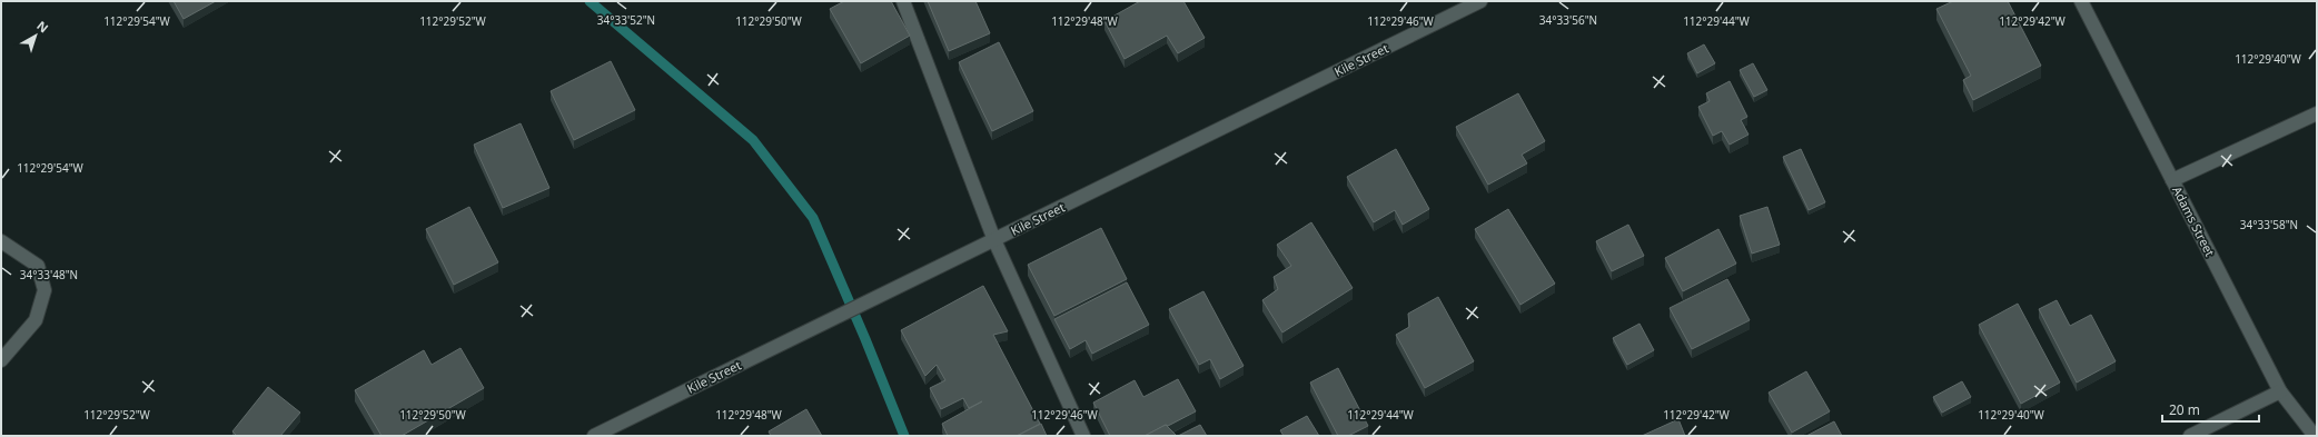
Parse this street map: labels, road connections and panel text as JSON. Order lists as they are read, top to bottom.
{
  "streets": {
    "street": ["Kile Street", "Adams Street"]
  },
  "scale_bar": "20 m",
  "north": "top right",
  "coordinates": [
    "34°33'52\"N",
    "34°33'56\"N",
    "112°29'54\"W",
    "112°29'50\"W",
    "112°29'48\"W",
    "112°29'52\"W",
    "112°29'46\"W",
    "112°29'44\"W",
    "112°29'42\"W",
    "112°29'40\"W",
    "34°33'58\"N",
    "34°33'48\"N"
  ]
}
